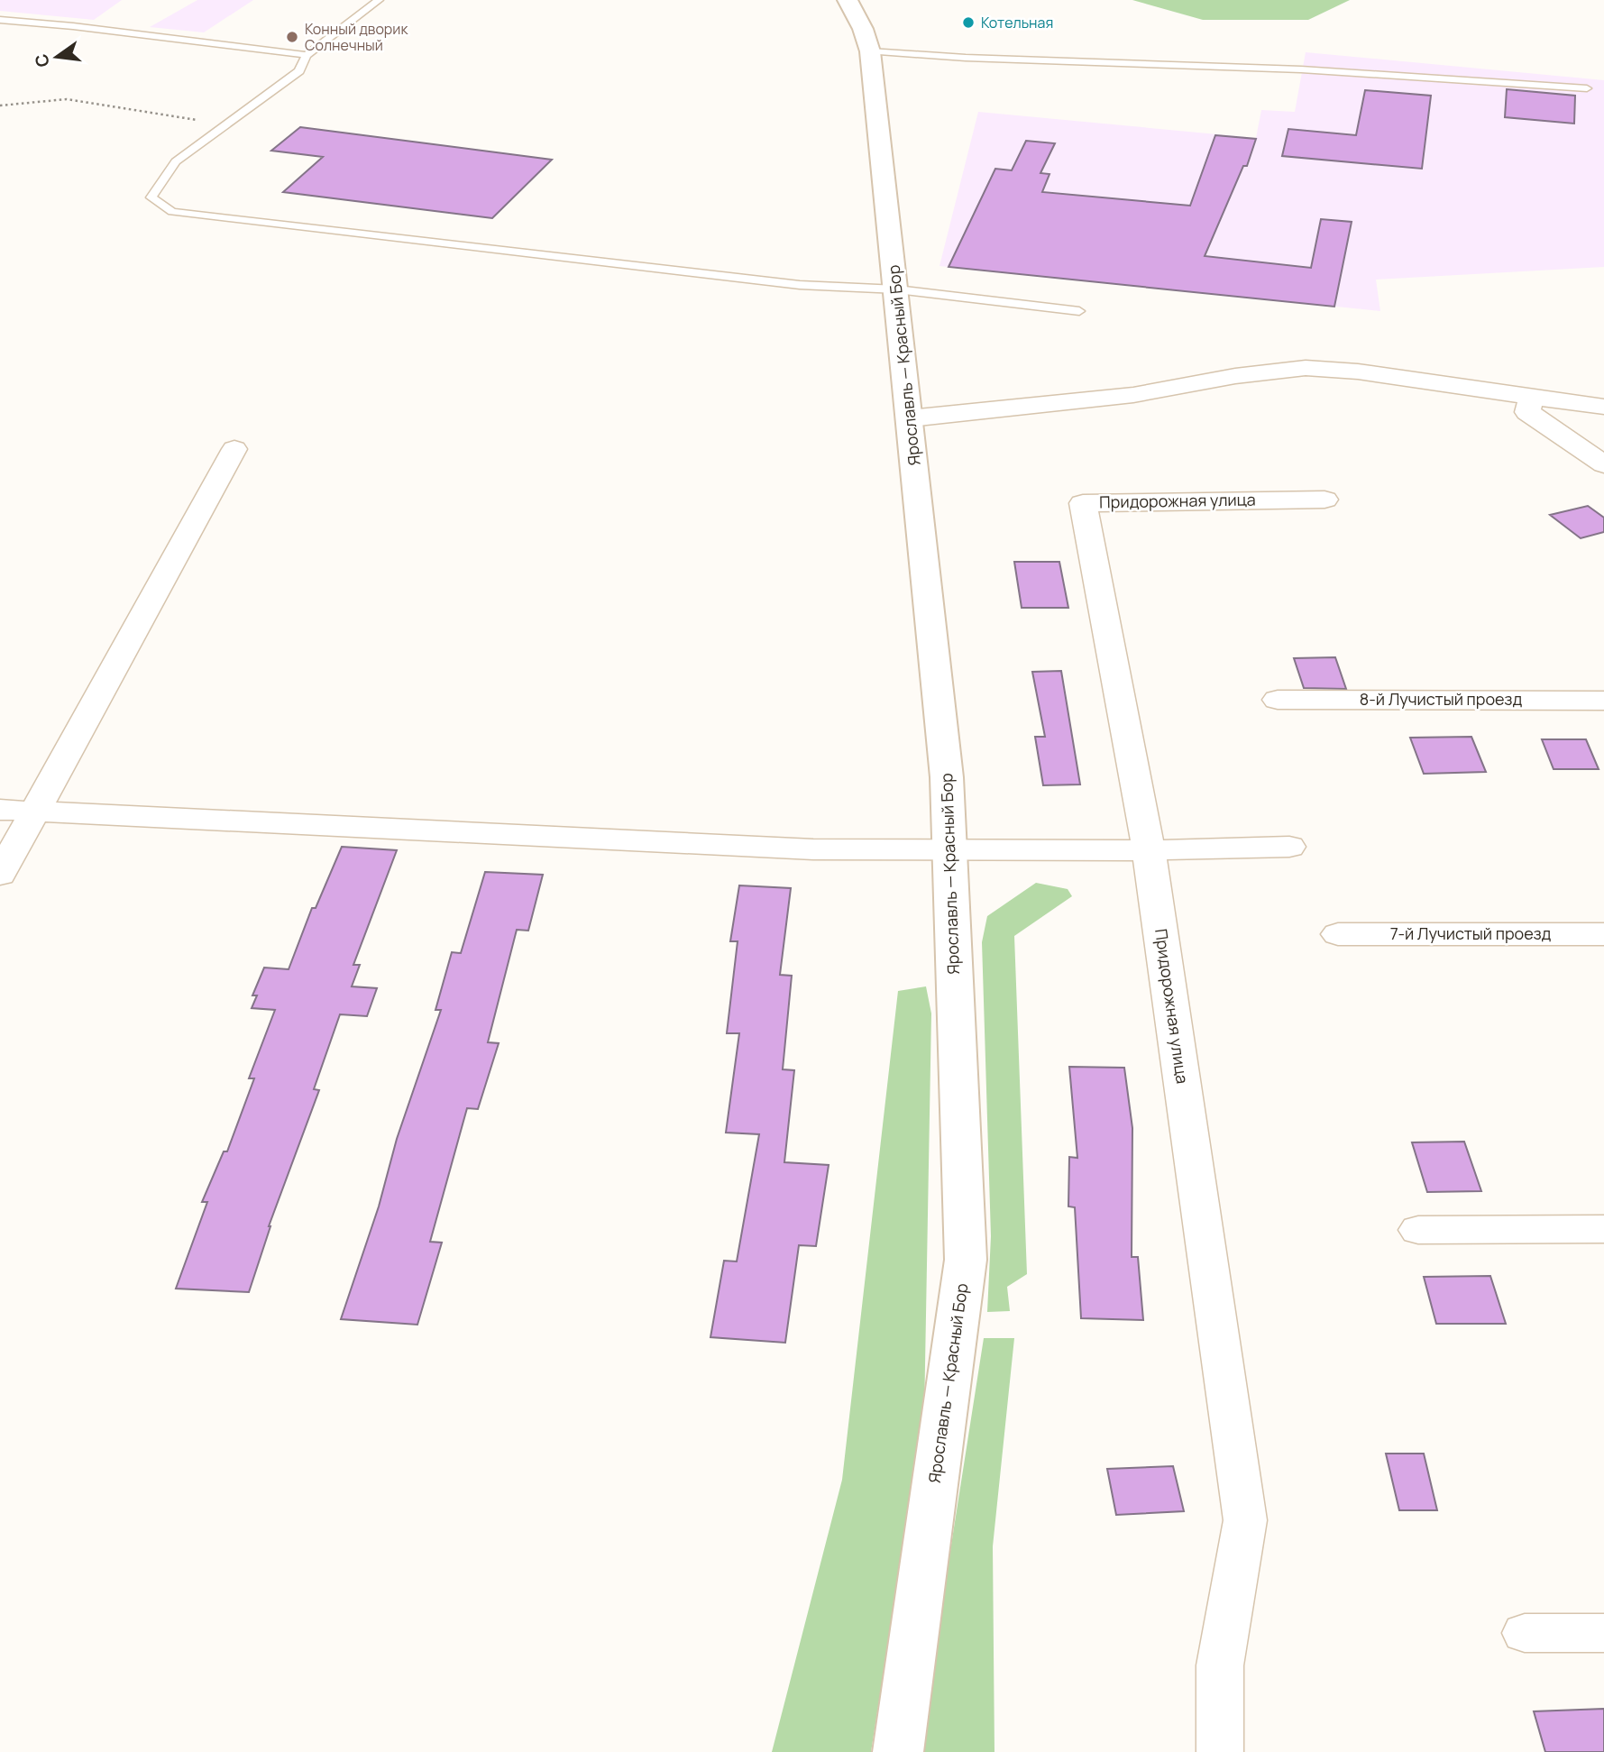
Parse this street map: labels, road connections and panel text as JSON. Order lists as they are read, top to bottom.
{
  "streets": {
    "street": [
      "Ярославль — Красный Бор",
      "Придорожная улица",
      "8-й Лучистый проезд",
      "7-й Лучистый проезд"
    ]
  },
  "places": ["Котельная", "Конный дворик Солнечный"],
  "north": "left"
}
